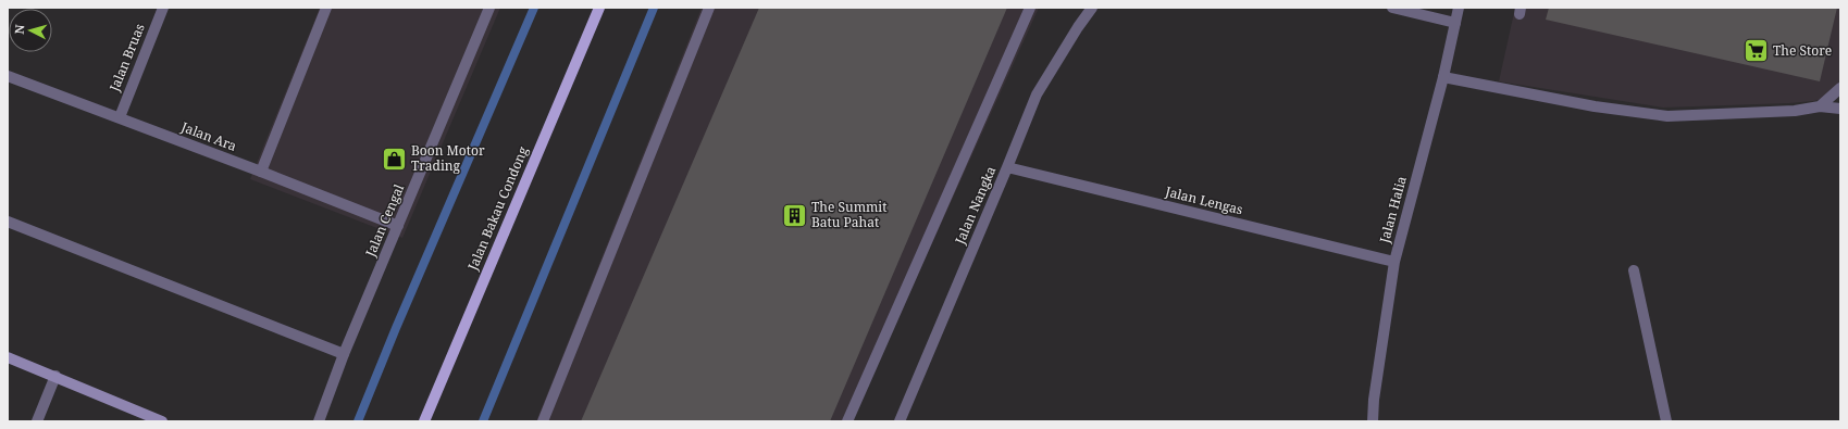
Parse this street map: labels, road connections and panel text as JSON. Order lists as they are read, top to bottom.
{
  "streets": {
    "main road": ["Jalan Bakau Condong"],
    "street": [
      "Jalan Bruas",
      "Jalan Ara",
      "Jalan Lengas",
      "Jalan Nangka",
      "Jalan Halia",
      "Jalan Cengal"
    ]
  },
  "crossings": [
    ["Jalan Bruas", "Jalan Ara"],
    ["Jalan Ara", "Jalan Cengal"],
    ["Jalan Lengas", "Jalan Nangka"],
    ["Jalan Lengas", "Jalan Halia"]
  ],
  "places": {
    "supermarket": ["The Store"],
    "shop": ["Boon Motor Trading"],
    "building": ["The Summit Batu Pahat"]
  },
  "north": "left"
}
